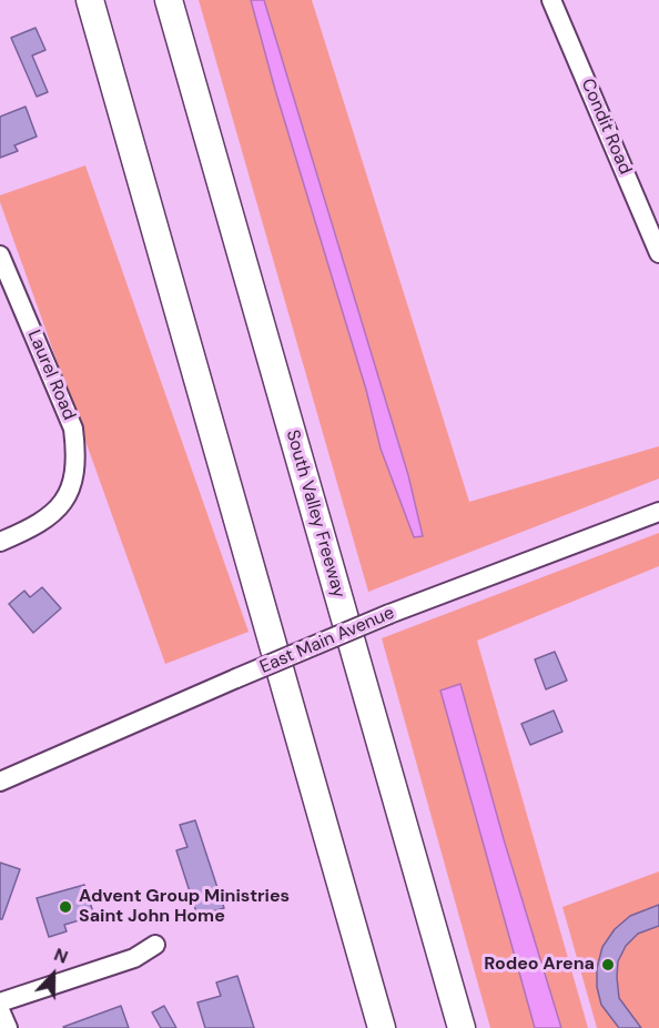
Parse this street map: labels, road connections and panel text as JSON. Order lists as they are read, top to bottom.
{
  "streets": {
    "highway": ["South Valley Freeway"],
    "street": ["Condit Road", "Laurel Road", "East Main Avenue"]
  },
  "places": ["Advent Group Ministries Saint John Home", "Rodeo Arena"],
  "north": "top"
}
